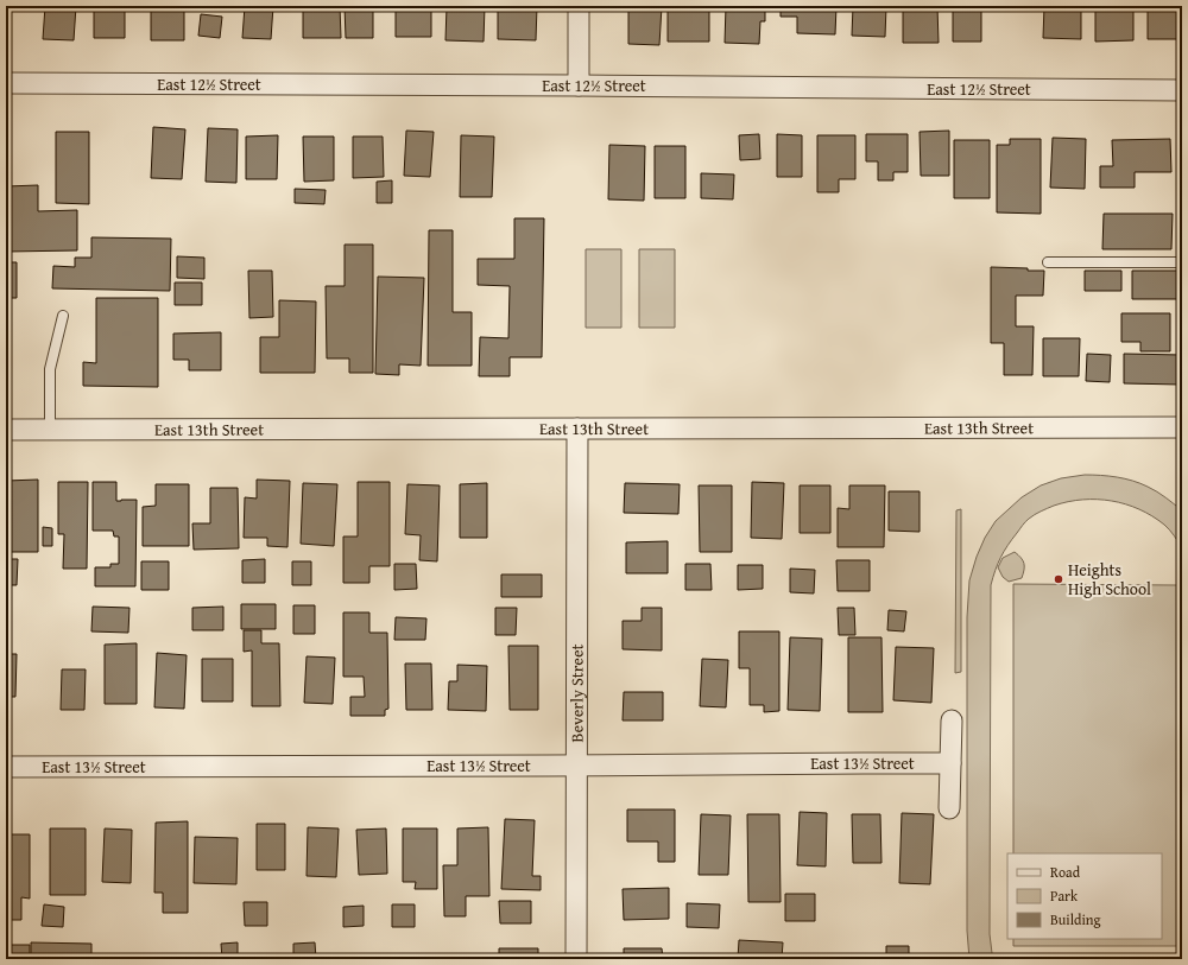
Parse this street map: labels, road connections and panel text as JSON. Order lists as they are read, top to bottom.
{
  "streets": {
    "street": [
      "East 12½ Street",
      "East 13th Street",
      "Beverly Street",
      "East 13½ Street"
    ]
  },
  "crossings": [
    ["East 13th Street", "Beverly Street"],
    ["Beverly Street", "East 13½ Street"]
  ],
  "places": ["Heights High School"],
  "legend": ["Road", "Park", "Building"]
}
